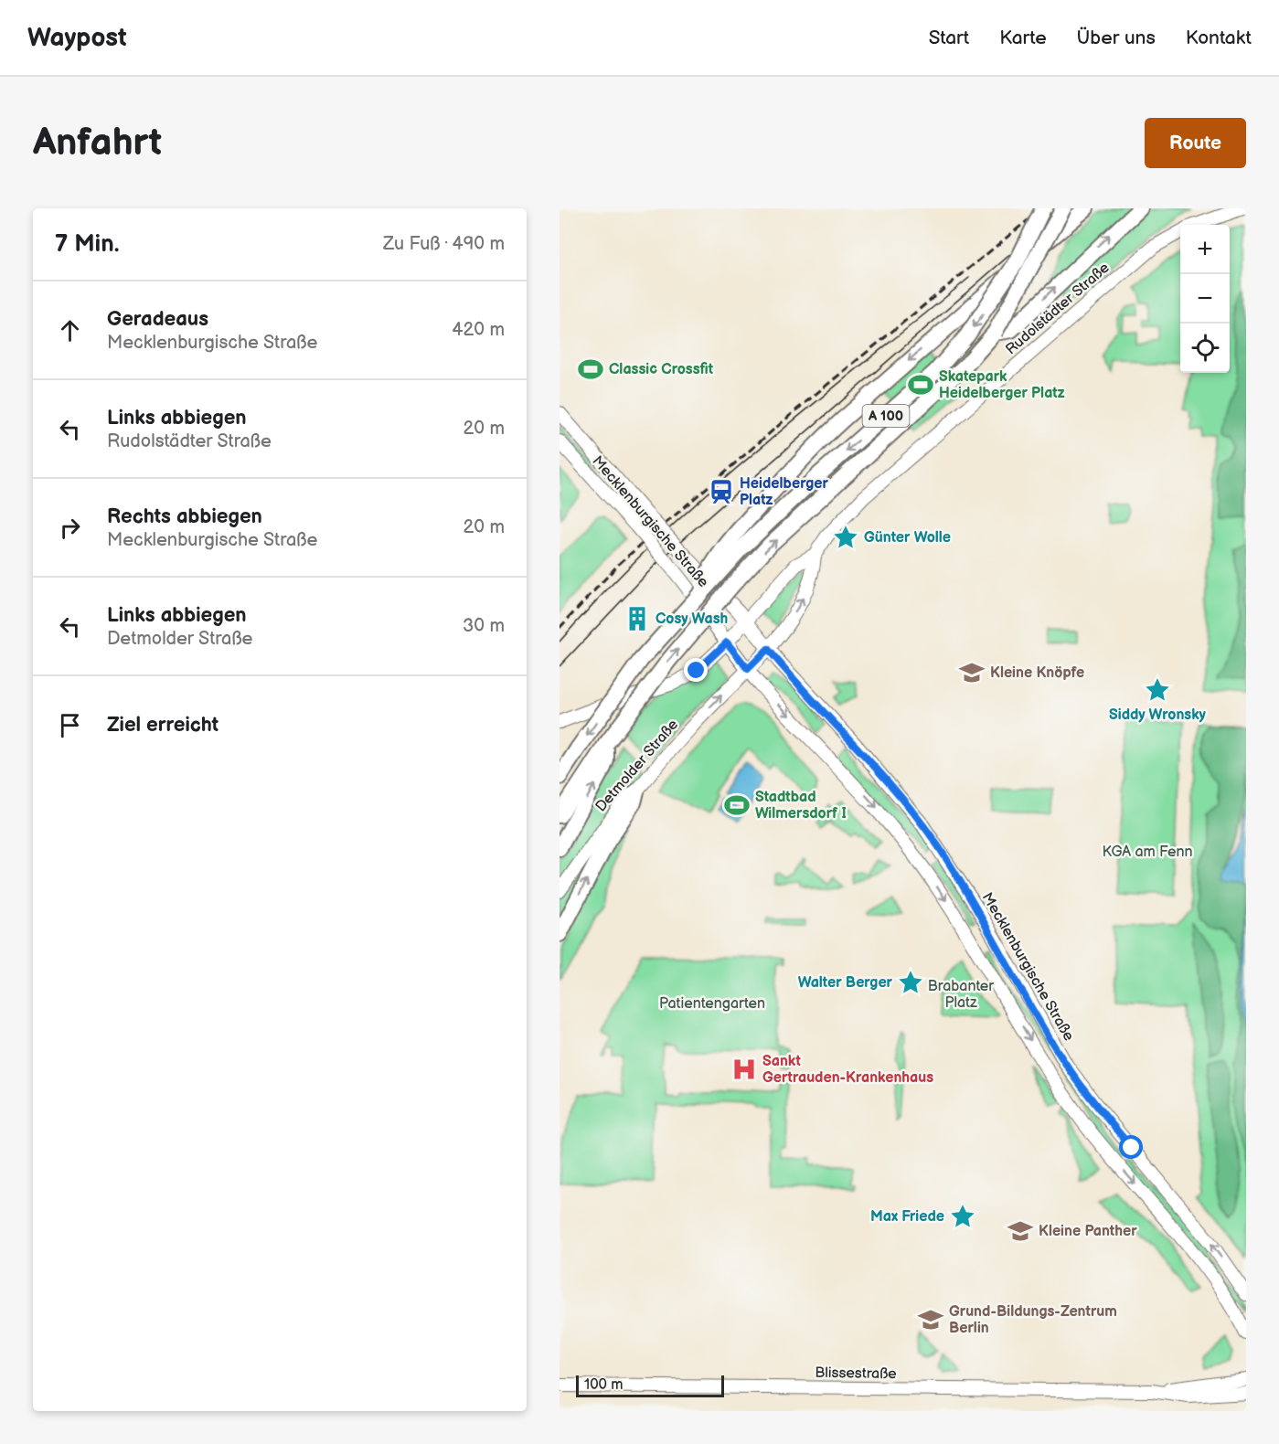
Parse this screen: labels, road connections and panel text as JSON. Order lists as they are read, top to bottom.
{
  "streets": {
    "highway": ["A 100"],
    "main road": [
      "Rudolstädter Straße",
      "Mecklenburgische Straße",
      "Detmolder Straße",
      "Blissestraße"
    ]
  },
  "crossings": [
    ["Rudolstädter Straße", "Mecklenburgische Straße"],
    ["Rudolstädter Straße", "Detmolder Straße"],
    ["Mecklenburgische Straße", "Detmolder Straße"]
  ],
  "parks": ["KGA am Fenn", "Brabanter Platz", "Patientengarten"],
  "places": {
    "sports": ["Classic Crossfit", "Skatepark Heidelberger Platz", "Stadtbad Wilmersdorf I"],
    "station": ["Heidelberger Platz"],
    "place": [
      "Günter Wolle",
      "Siddy Wronsky",
      "Walter Berger",
      "Max Friede"
    ],
    "building": ["Cosy Wash"],
    "school or university": ["Kleine Knöpfe", "Kleine Panther", "Grund-Bildungs-Zentrum Berlin"],
    "hospital": ["Sankt Gertrauden-Krankenhaus"]
  },
  "scale_bar": "100 m",
  "page": {
    "header": "Waypost",
    "nav": [
      "Start",
      "Karte",
      "Über uns",
      "Kontakt"
    ],
    "buttons": "Route",
    "title": "Anfahrt",
    "heading": ["7 Min.", "Zu Fuß · 490 m"],
    "map_buttons": ["+", "−"],
    "list": [
      ["Geradeaus", "Mecklenburgische Straße", "420 m"],
      ["Links abbiegen", "Rudolstädter Straße", "20 m"],
      ["Rechts abbiegen", "Mecklenburgische Straße", "20 m"],
      ["Links abbiegen", "Detmolder Straße", "30 m"],
      "Ziel erreicht"
    ],
    "scale": "100 m"
  }
}
